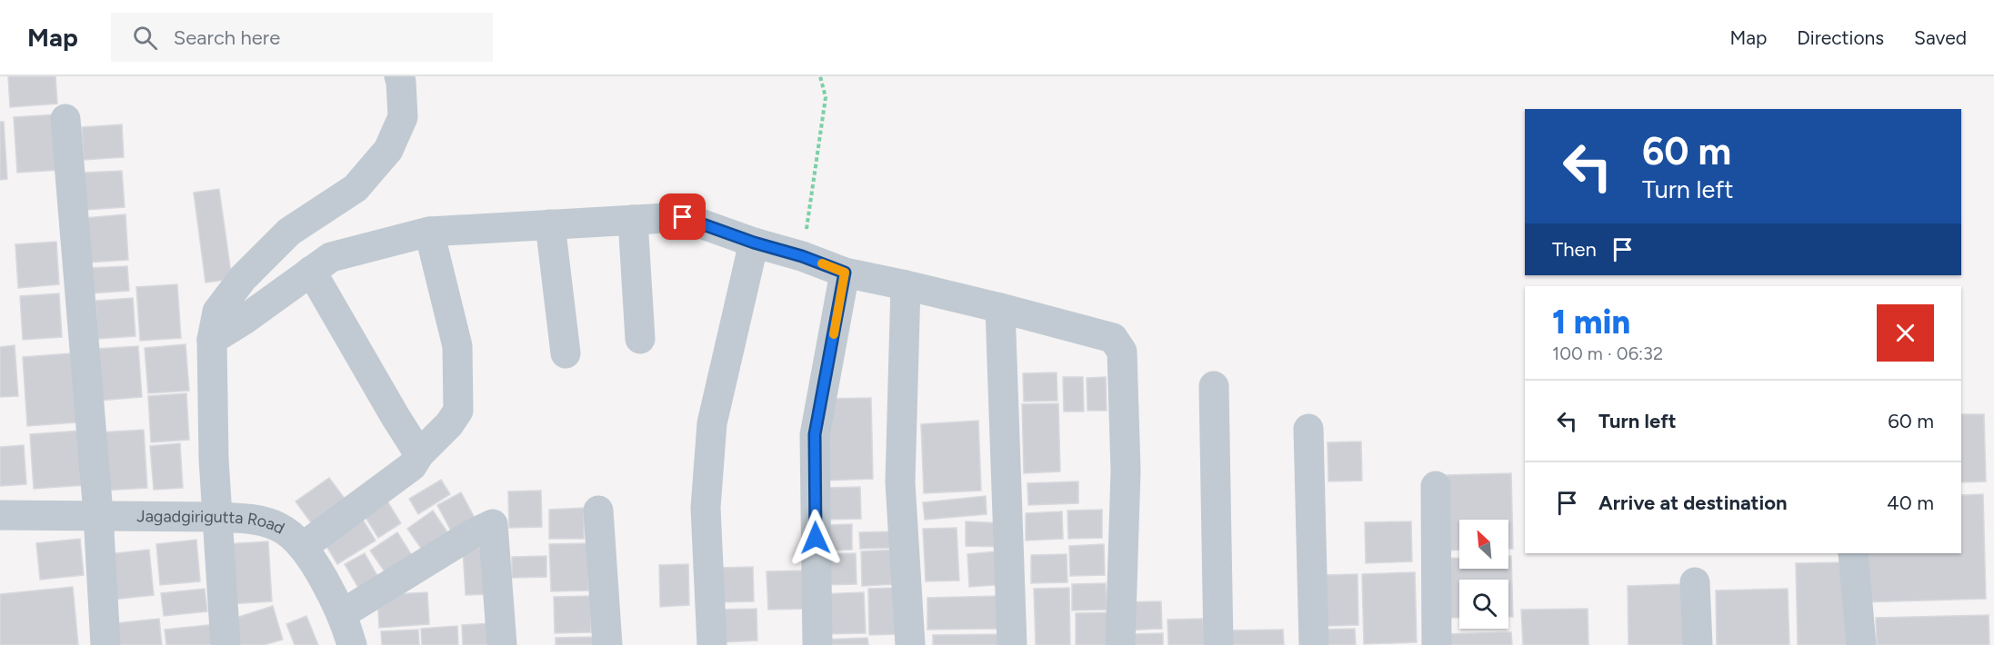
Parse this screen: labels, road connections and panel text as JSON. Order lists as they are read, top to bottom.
{
  "streets": {
    "street": ["Jagadgirigutta Road"]
  },
  "north": "top left",
  "page": {
    "header": "Map",
    "search": "Search here",
    "nav": ["Map", "Directions", "Saved"],
    "turn": ["60 m", "Turn left"],
    "then": "Then",
    "heading": ["1 min", "100 m · 06:32"],
    "list": [
      {
        "name": "Turn left",
        "value": "60 m"
      },
      {
        "name": "Arrive at destination",
        "value": "40 m"
      }
    ]
  }
}
